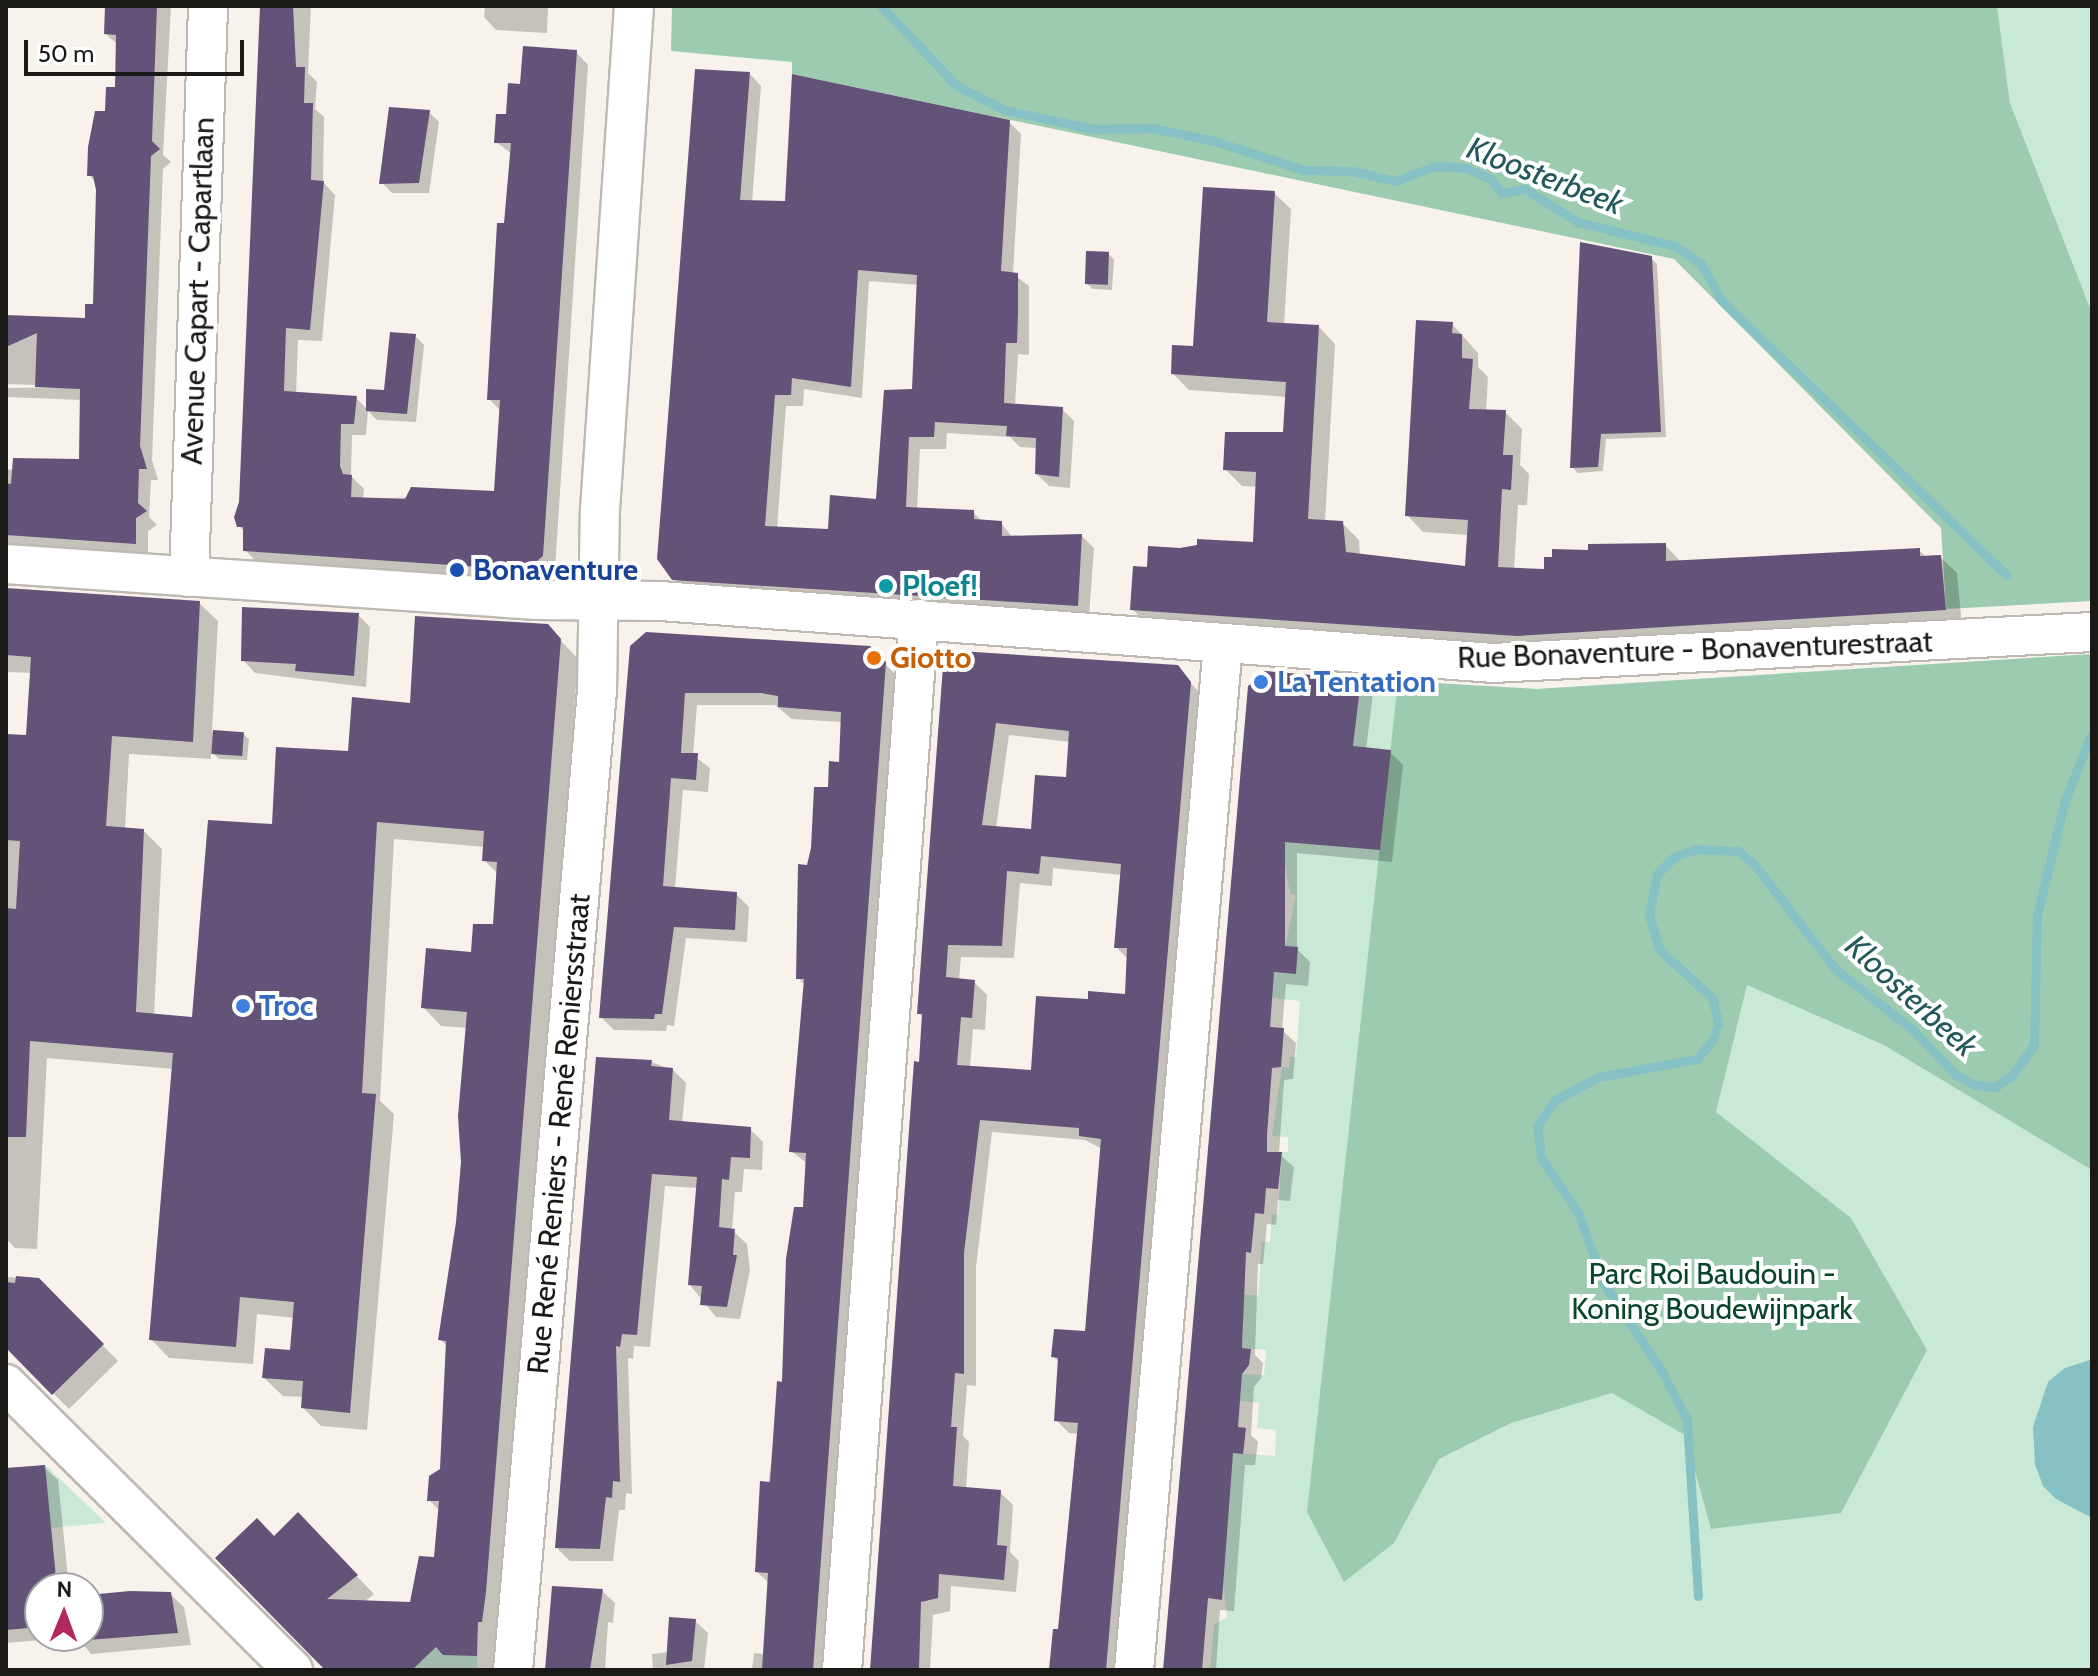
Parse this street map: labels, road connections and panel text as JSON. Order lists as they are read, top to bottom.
{
  "streets": {
    "street": ["Avenue Capart - Capartlaan", "Rue Bonaventure - Bonaventurestraat", "Rue René Reniers - René Reniersstraat"]
  },
  "crossings": [
    ["Avenue Capart - Capartlaan", "Rue Bonaventure - Bonaventurestraat"],
    ["Rue Bonaventure - Bonaventurestraat", "Rue René Reniers - René Reniersstraat"]
  ],
  "water": ["Kloosterbeek"],
  "parks": ["Parc Roi Baudouin - Koning Boudewijnpark"],
  "places": [
    "Bonaventure",
    "Ploef!",
    "Giotto",
    "La Tentation",
    "Troc"
  ],
  "scale_bar": "50 m",
  "north": "top"
}
